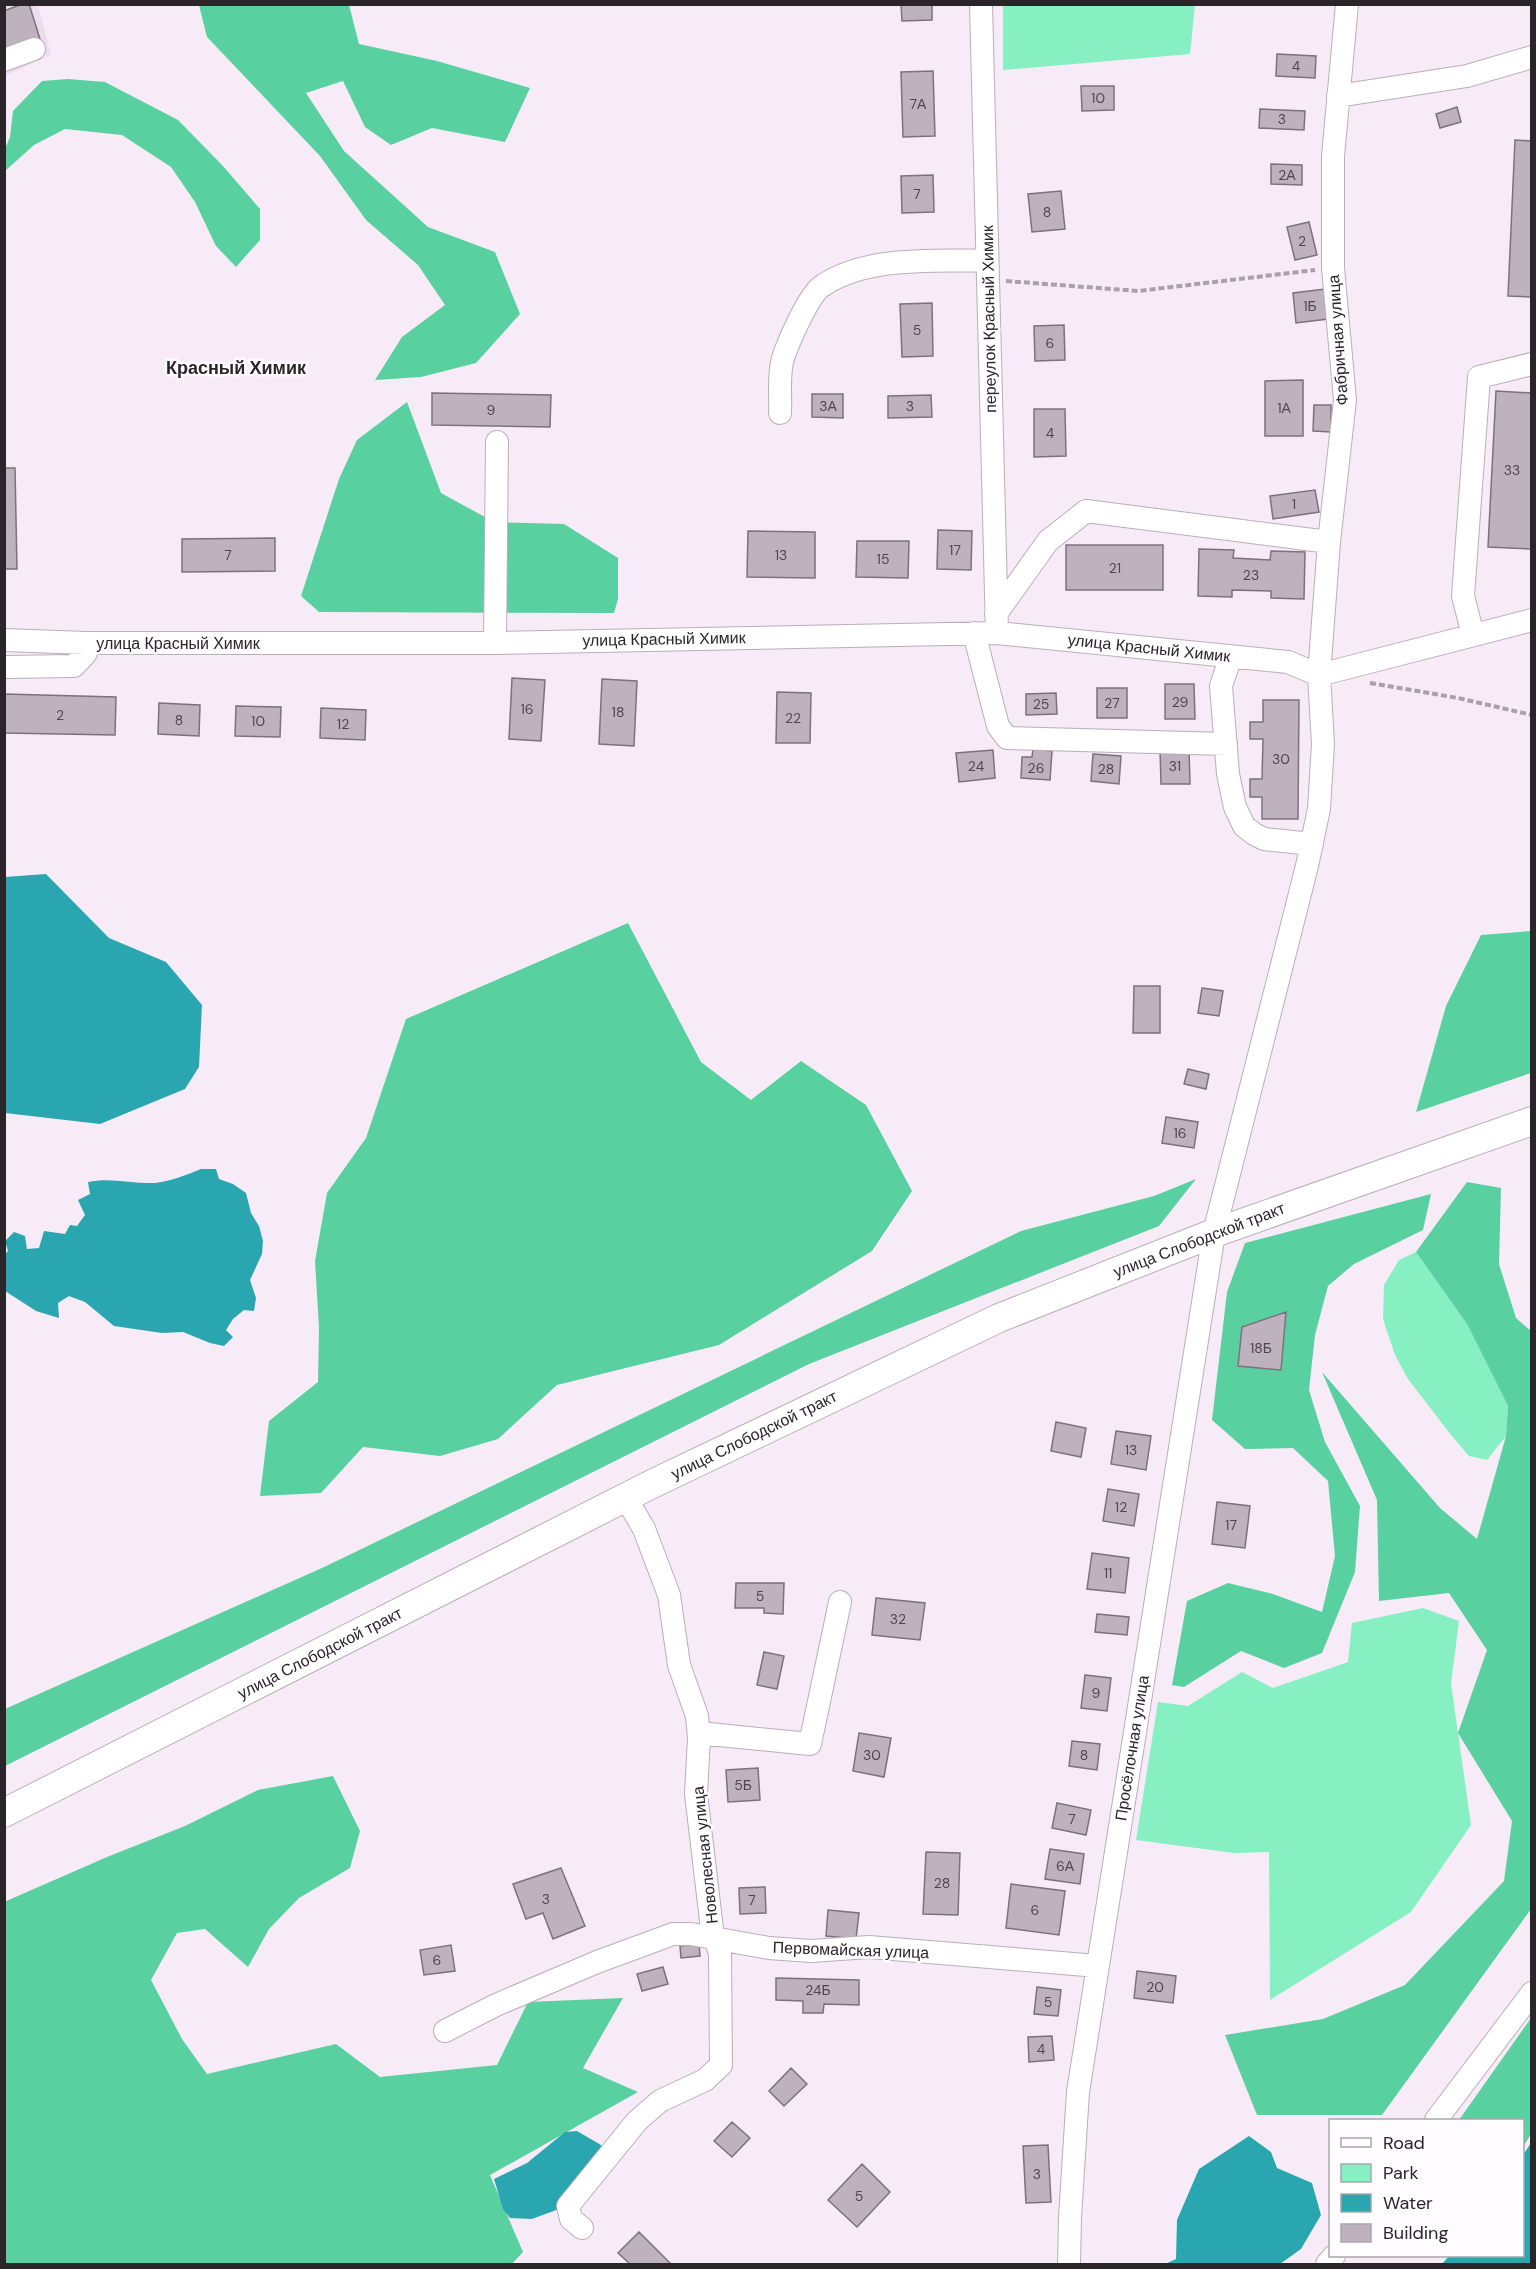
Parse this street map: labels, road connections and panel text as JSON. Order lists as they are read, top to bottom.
{
  "streets": {
    "main road": ["улица Слободской тракт"],
    "street": [
      "переулок Красный Химик",
      "Фабричная улица",
      "улица Красный Химик",
      "Просёлочная улица",
      "Новолесная улица",
      "Первомайская улица"
    ]
  },
  "crossings": [
    ["переулок Красный Химик", "улица Красный Химик"],
    ["Фабричная улица", "улица Красный Химик"],
    ["Фабричная улица", "Просёлочная улица"],
    ["улица Слободской тракт", "Просёлочная улица"],
    ["улица Слободской тракт", "Новолесная улица"],
    ["Просёлочная улица", "Первомайская улица"],
    ["Новолесная улица", "Первомайская улица"]
  ],
  "districts": ["Красный Химик"],
  "house_numbers": [
    "4",
    "10",
    "7А",
    "3",
    "2А",
    "7",
    "8",
    "2",
    "1Б",
    "5",
    "6",
    "3А",
    "3",
    "1А",
    "9",
    "4",
    "33",
    "1",
    "17",
    "7",
    "13",
    "15",
    "21",
    "23",
    "29",
    "27",
    "25",
    "16",
    "18",
    "2",
    "22",
    "8",
    "10",
    "12",
    "30",
    "24",
    "31",
    "26",
    "28",
    "16",
    "18Б",
    "13",
    "12",
    "17",
    "11",
    "5",
    "32",
    "9",
    "30",
    "8",
    "5Б",
    "7",
    "6А",
    "28",
    "3",
    "7",
    "6",
    "6",
    "20",
    "24Б",
    "5",
    "4",
    "3",
    "5"
  ],
  "legend": [
    "Road",
    "Park",
    "Water",
    "Building"
  ]
}
